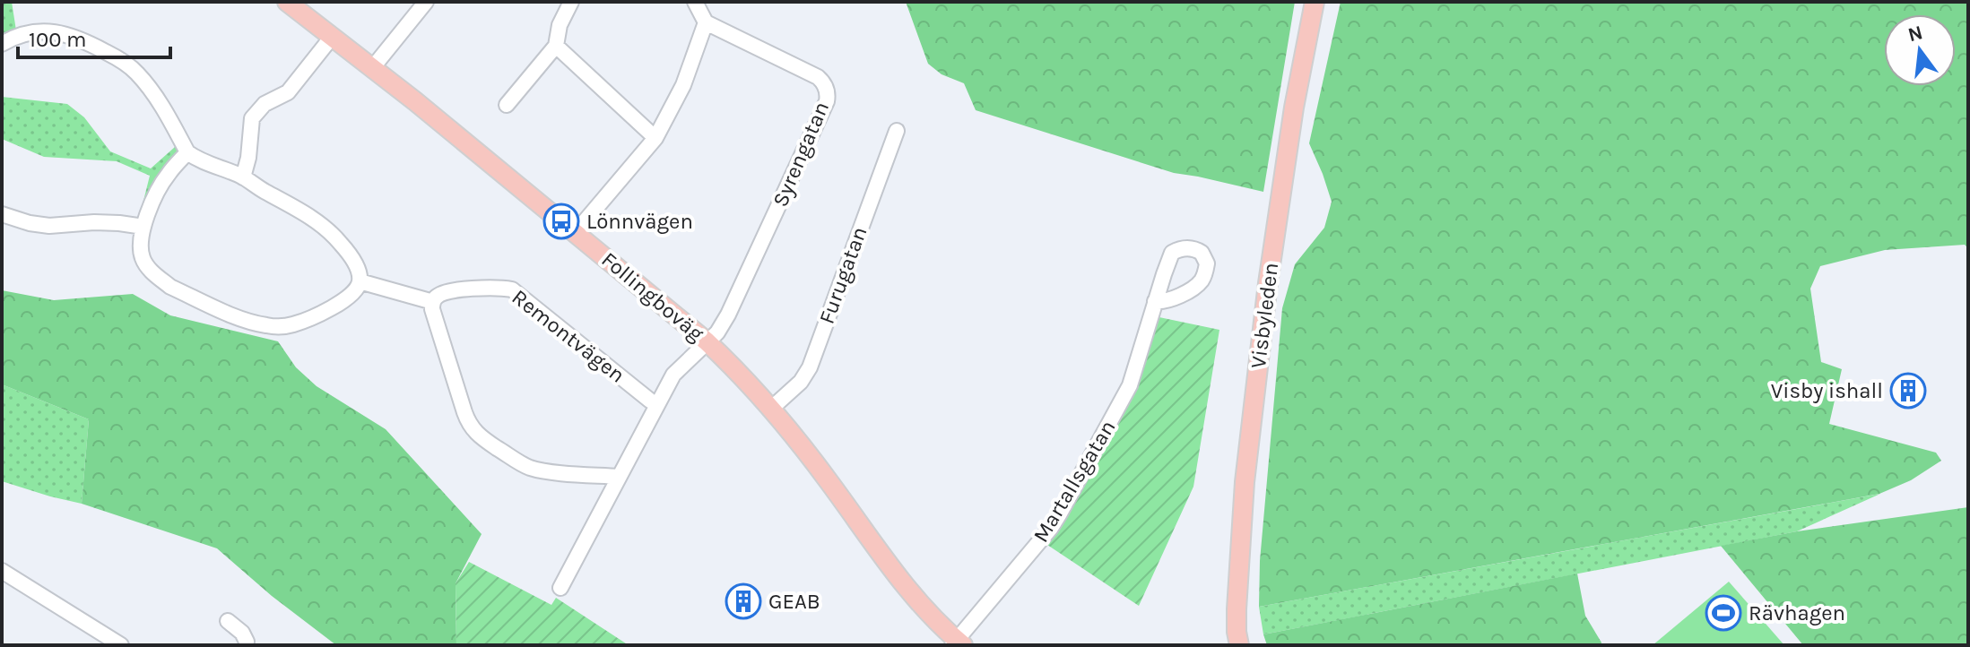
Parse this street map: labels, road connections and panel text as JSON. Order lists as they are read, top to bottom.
{
  "streets": {
    "main road": ["Follingboväg", "Visbyleden"],
    "street": [
      "Syrengatan",
      "Furugatan",
      "Remontvägen",
      "Martallsgatan"
    ]
  },
  "crossings": [
    ["Syrengatan", "Follingboväg"],
    ["Furugatan", "Follingboväg"],
    ["Follingboväg", "Martallsgatan"]
  ],
  "places": {
    "bus stop": ["Lönnvägen"],
    "building": ["Visby ishall", "GEAB"],
    "sports": ["Rävhagen"]
  },
  "scale_bar": "100 m",
  "north": "top"
}
